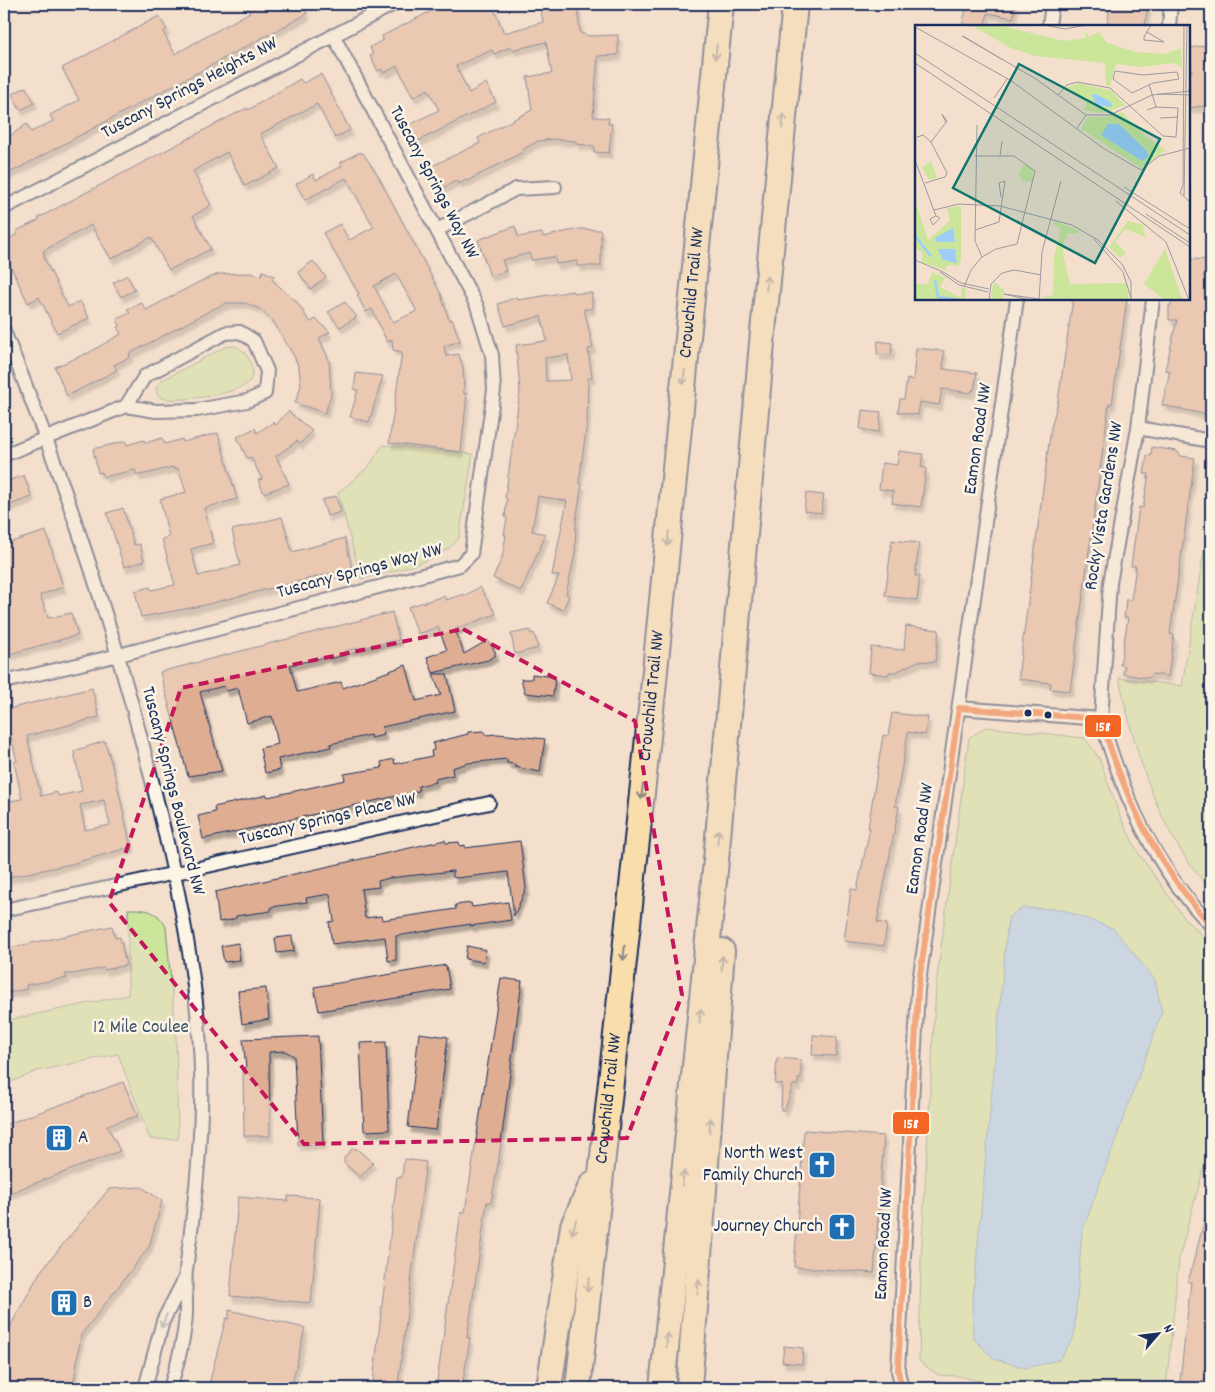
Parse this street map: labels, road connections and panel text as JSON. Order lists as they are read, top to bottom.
{
  "streets": {
    "highway": ["Crowchild Trail NW"],
    "street": [
      "Tuscany Springs Heights NW",
      "Tuscany Springs Way NW",
      "Eamon Road NW",
      "Rocky Vista Gardens NW",
      "Tuscany Springs Boulevard NW",
      "Tuscany Springs Place NW"
    ]
  },
  "crossings": [
    ["Tuscany Springs Heights NW", "Tuscany Springs Way NW"],
    ["Tuscany Springs Way NW", "Tuscany Springs Boulevard NW"],
    ["Tuscany Springs Boulevard NW", "Tuscany Springs Place NW"]
  ],
  "parks": ["12 Mile Coulee"],
  "places": {
    "building": ["A", "B"],
    "church": ["North West Family Church", "Journey Church"]
  },
  "lines": ["transit line 158"],
  "north": "top right"
}
